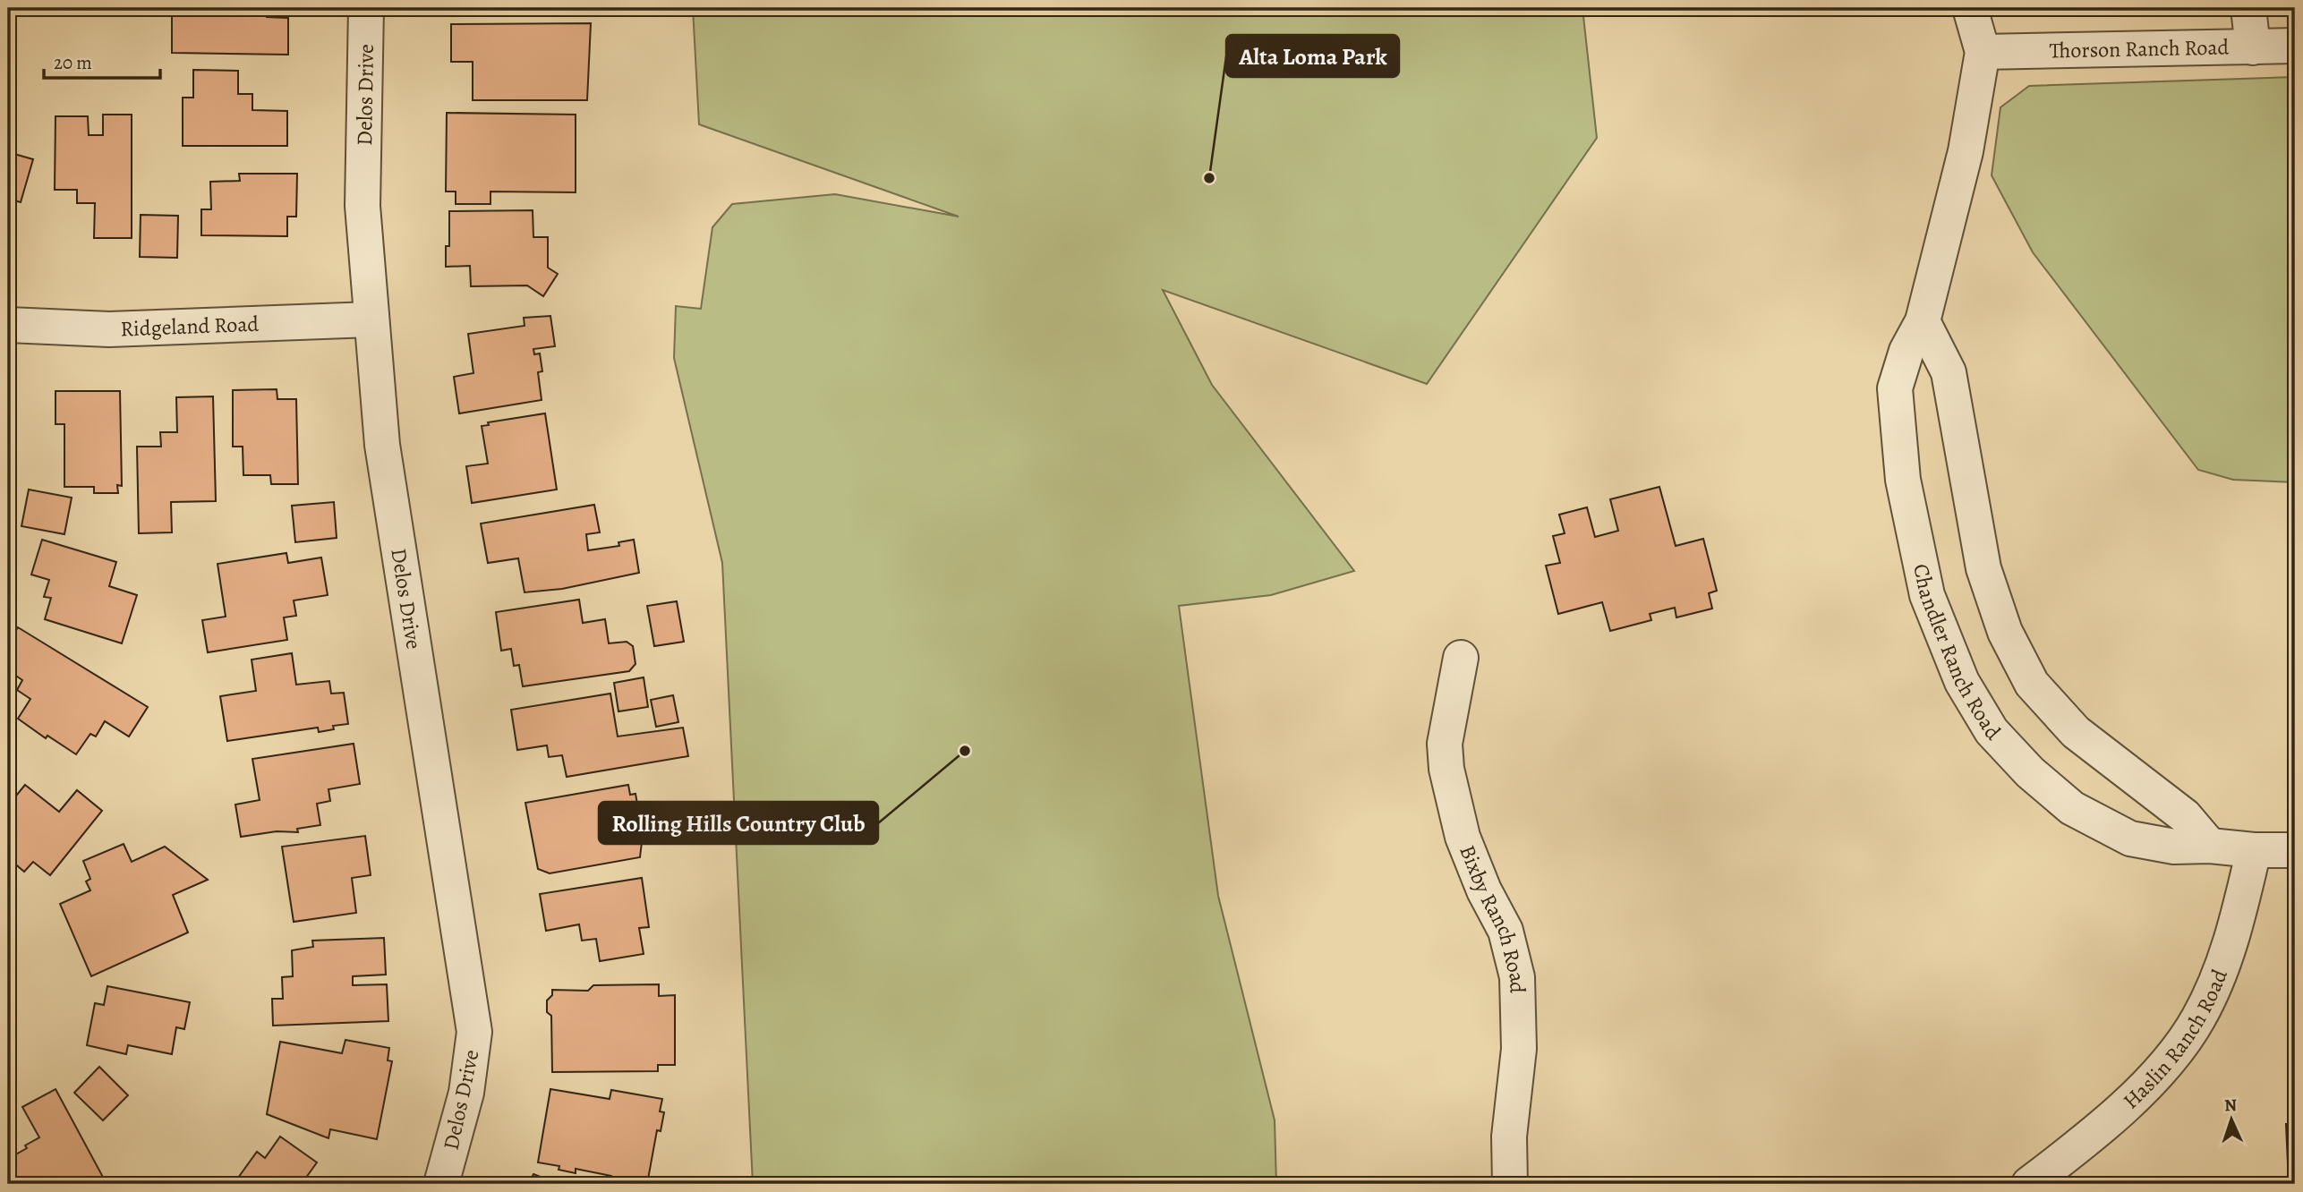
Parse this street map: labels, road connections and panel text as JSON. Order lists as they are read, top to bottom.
{
  "streets": {
    "street": [
      "Thorson Ranch Road",
      "Delos Drive",
      "Ridgeland Road",
      "Chandler Ranch Road",
      "Bixby Ranch Road",
      "Haslin Ranch Road"
    ]
  },
  "crossings": [
    ["Thorson Ranch Road", "Chandler Ranch Road"],
    ["Delos Drive", "Ridgeland Road"],
    ["Chandler Ranch Road", "Haslin Ranch Road"]
  ],
  "places": ["Alta Loma Park", "Rolling Hills Country Club"],
  "scale_bar": "20 m",
  "north": "top"
}
